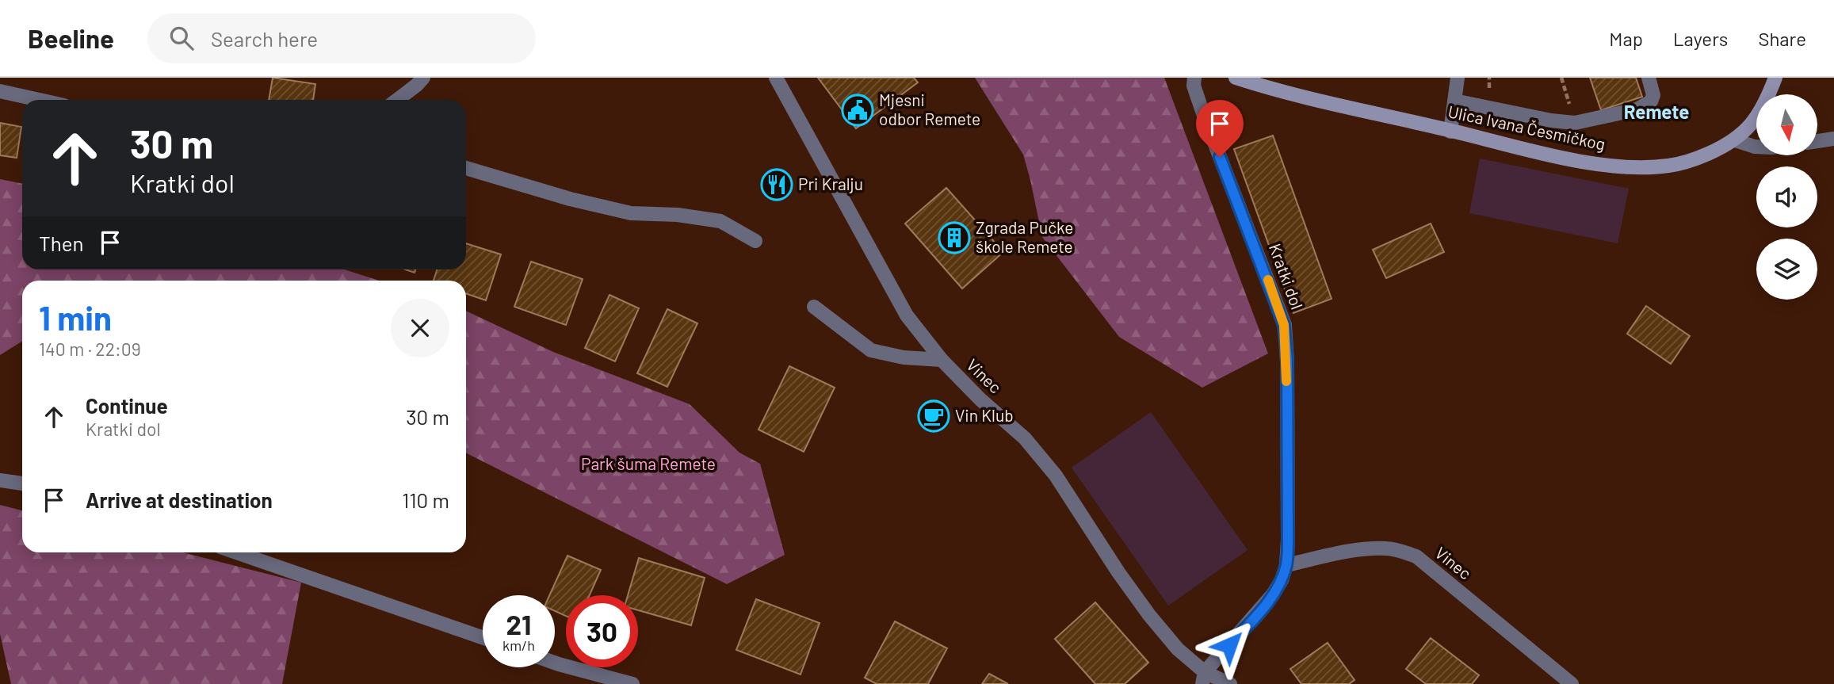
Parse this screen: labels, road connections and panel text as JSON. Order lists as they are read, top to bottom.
{
  "streets": {
    "main road": ["Ulica Ivana Česmičkog"],
    "street": ["Kratki dol", "Vinec"]
  },
  "crossings": [
    ["Kratki dol", "Vinec"]
  ],
  "districts": ["Remete"],
  "parks": ["Park šuma Remete"],
  "places": {
    "public building": ["Mjesni odbor Remete"],
    "restaurant": ["Pri Kralju"],
    "building": ["Zgrada Pučke škole Remete"],
    "cafe": ["Vin Klub"]
  },
  "north": "bottom",
  "page": {
    "header": "Beeline",
    "search": "Search here",
    "nav": ["Map", "Layers", "Share"],
    "turn": ["30 m", "Kratki dol"],
    "then": "Then",
    "heading": ["1 min", "140 m · 22:09"],
    "list": [
      {
        "name": "Continue",
        "note": "Kratki dol",
        "value": "30 m"
      },
      {
        "name": "Arrive at destination",
        "value": "110 m"
      }
    ],
    "speed": "21 km/h",
    "limit": "30"
  }
}
